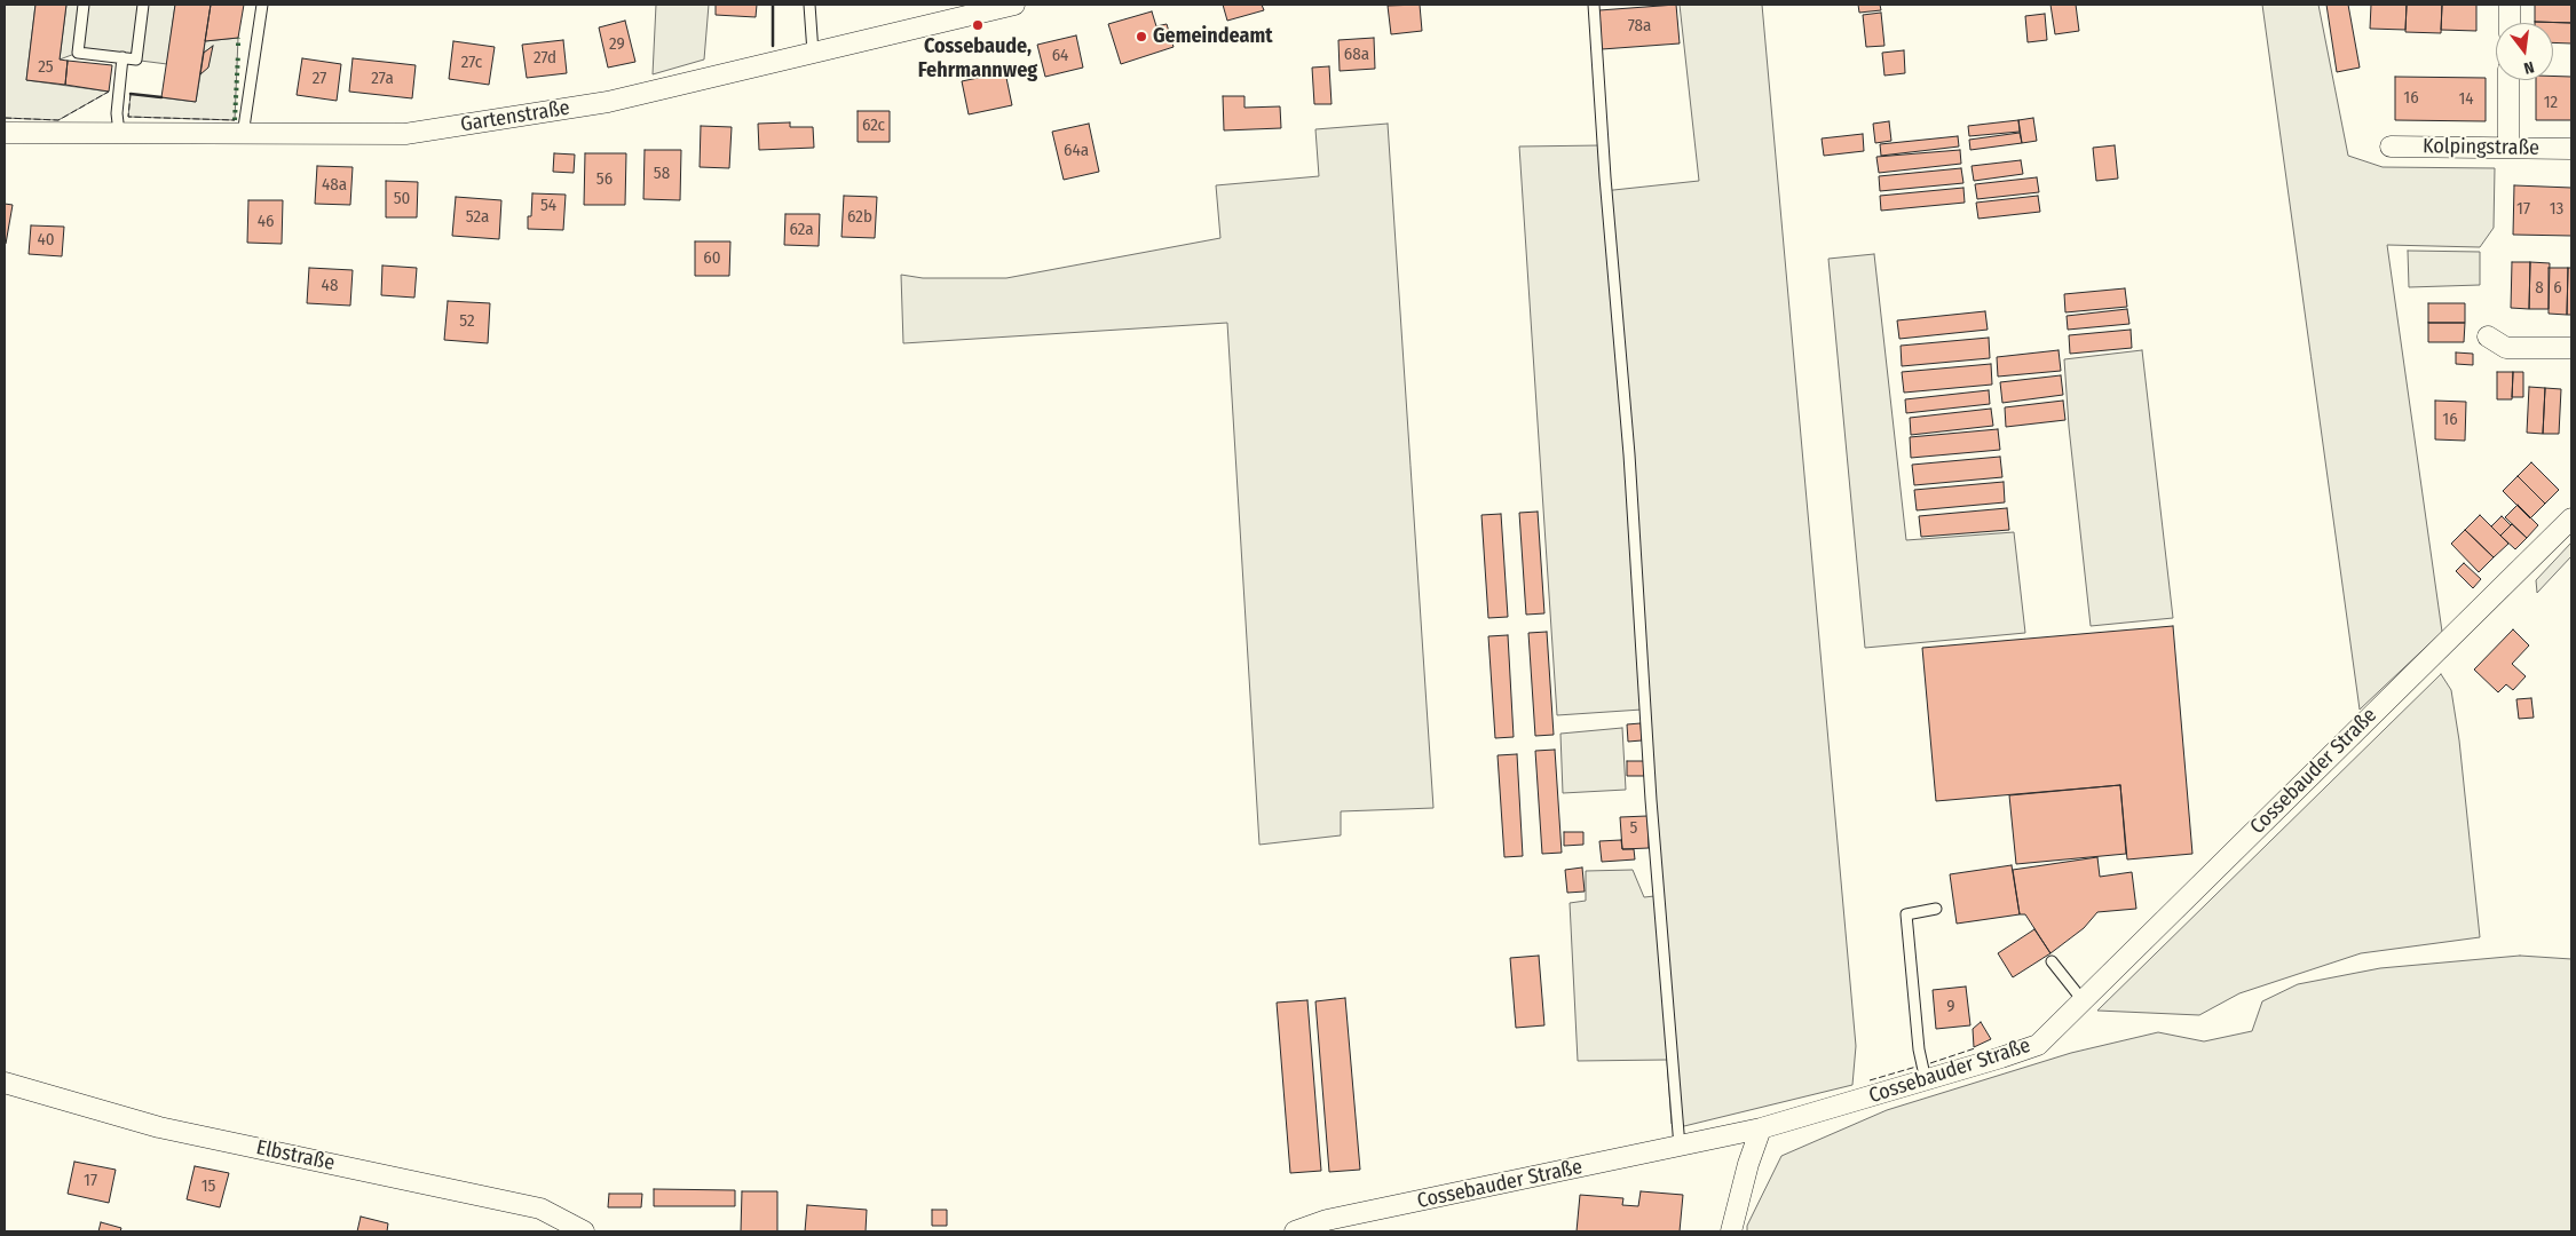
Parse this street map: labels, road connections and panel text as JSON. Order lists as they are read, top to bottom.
{
  "streets": {
    "street": [
      "Gartenstraße",
      "Kolpingstraße",
      "Cossebauder Straße",
      "Elbstraße"
    ]
  },
  "places": ["Cossebaude, Fehrmannweg", "Gemeindeamt"],
  "house_numbers": [
    "78a",
    "29",
    "68a",
    "64",
    "27d",
    "27c",
    "25",
    "27",
    "27a",
    "16",
    "14",
    "12",
    "62c",
    "64a",
    "58",
    "56",
    "48a",
    "50",
    "54",
    "17",
    "13",
    "52a",
    "62b",
    "46",
    "62a",
    "40",
    "60",
    "48",
    "8",
    "6",
    "52",
    "16",
    "5",
    "9",
    "17",
    "15"
  ],
  "north": "bottom"
}
